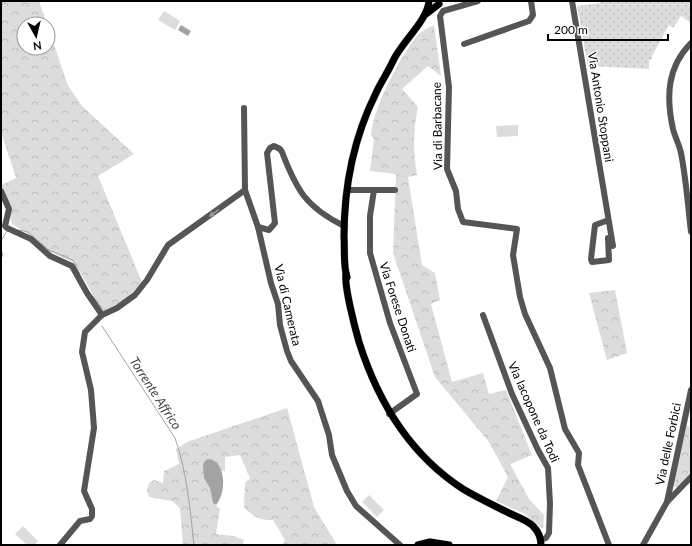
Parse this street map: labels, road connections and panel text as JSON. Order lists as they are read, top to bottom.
{
  "streets": {
    "street": [
      "Via Antonio Stoppani",
      "Via di Barbacane",
      "Via di Camerata",
      "Via Forese Donati",
      "Via Iacopone da Todi",
      "Via delle Forbici"
    ]
  },
  "water": ["Torrente Affrico"],
  "scale_bar": "200 m",
  "north": "bottom"
}
